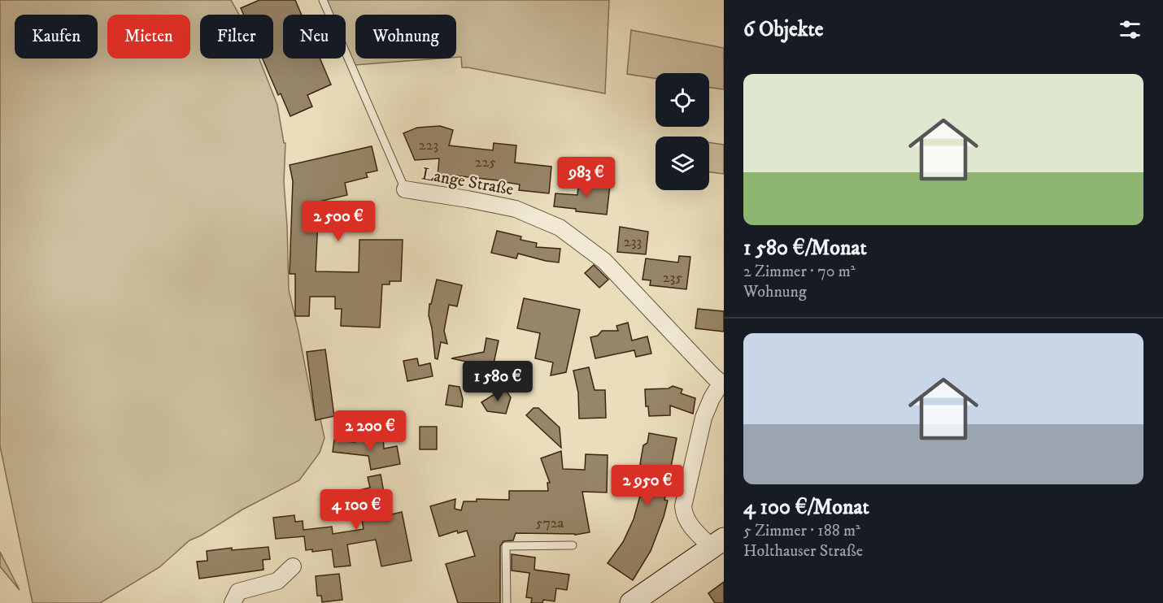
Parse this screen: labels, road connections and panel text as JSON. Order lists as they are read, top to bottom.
{
  "streets": {
    "street": ["Lange Straße"]
  },
  "house_numbers": [
    "223",
    "225",
    "233",
    "235",
    "572a"
  ],
  "page": {
    "heading": "6 Objekte",
    "chip": [
      "Kaufen",
      "Mieten",
      "Filter",
      "Neu",
      "Wohnung"
    ],
    "list": [
      {
        "name": "1 580 €/Monat",
        "note": "2 Zimmer · 70 m² · Wohnung"
      },
      {
        "name": "4 100 €/Monat",
        "note": "5 Zimmer · 188 m² · Holthauser Straße"
      }
    ],
    "price": [
      "983 €",
      "2 500 €",
      "1 580 €",
      "2 200 €",
      "2 950 €",
      "4 100 €"
    ]
  }
}
